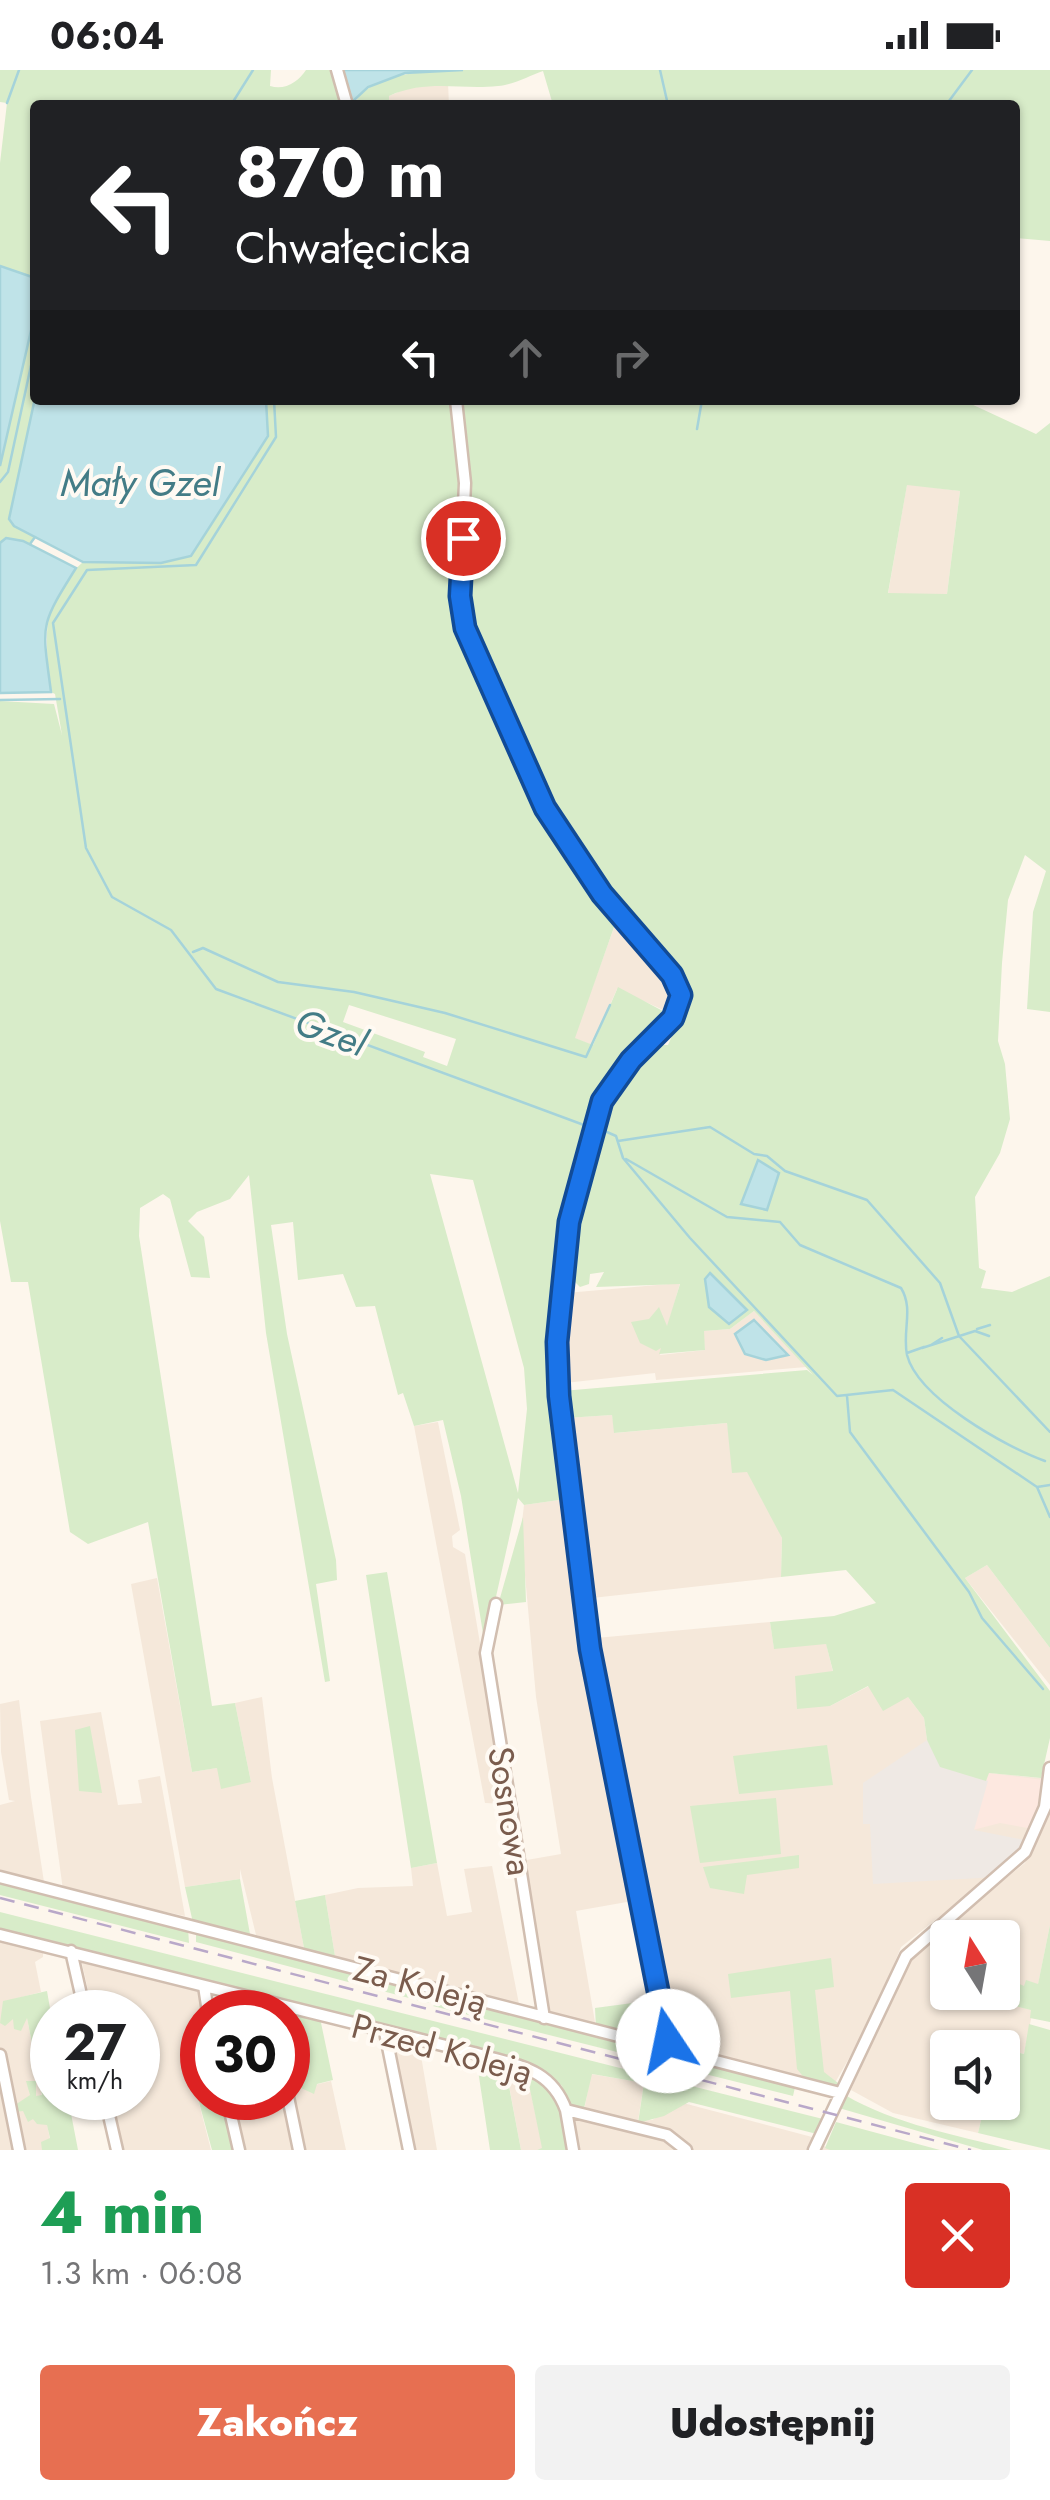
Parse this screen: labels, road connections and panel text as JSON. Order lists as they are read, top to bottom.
{
  "streets": {
    "street": ["Sosnowa", "Za Koleją", "Przed Koleją"]
  },
  "crossings": [
    ["Sosnowa", "Za Koleją"]
  ],
  "water": ["Mały Gzel", "Gzel"],
  "north": "top",
  "page": {
    "status": "06:04",
    "turn": ["870 m", "Chwałęcicka"],
    "speed": "27 km/h",
    "limit": "30",
    "heading": ["4 min", "1.3 km · 06:08"],
    "buttons": ["Zakończ", "Udostępnij"]
  }
}
